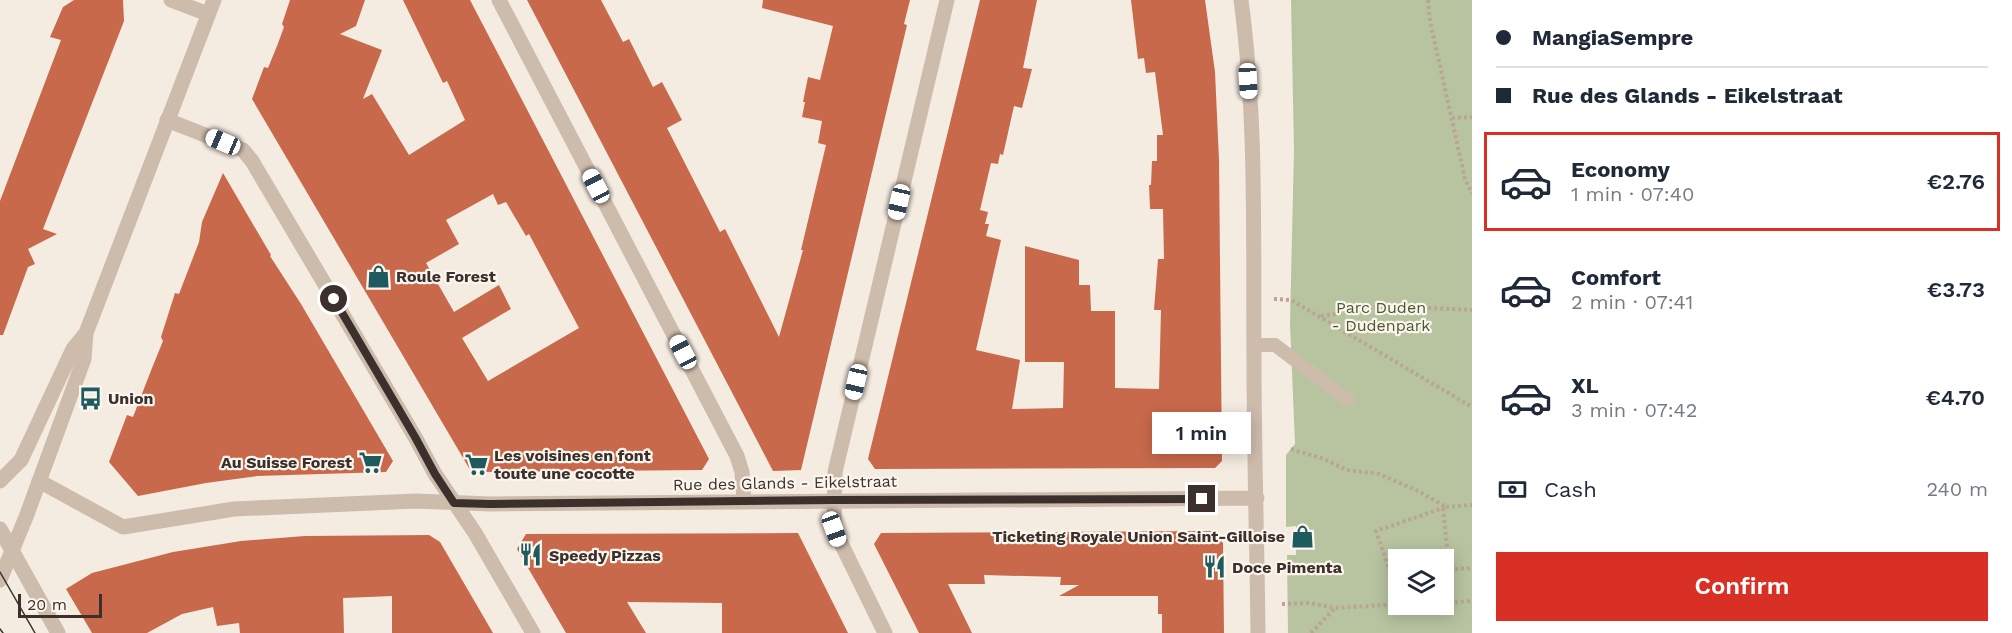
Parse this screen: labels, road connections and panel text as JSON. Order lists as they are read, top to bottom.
{
  "streets": {
    "street": ["Rue des Glands - Eikelstraat"]
  },
  "parks": ["Parc Duden - Dudenpark"],
  "places": {
    "shop": ["Roule Forest", "Ticketing Royale Union Saint-Gilloise"],
    "bus stop": ["Union"],
    "supermarket": ["Au Suisse Forest", "Les voisines en font toute une cocotte"],
    "restaurant": ["Speedy Pizzas", "Doce Pimenta"]
  },
  "scale_bar": "20 m",
  "page": {
    "banner": ["MangiaSempre", "Rue des Glands - Eikelstraat"],
    "list": [
      {
        "name": "Economy",
        "note": "1 min · 07:40",
        "value": "€2.76"
      },
      {
        "name": "Comfort",
        "note": "2 min · 07:41",
        "value": "€3.73"
      },
      {
        "name": "XL",
        "note": "3 min · 07:42",
        "value": "€4.70"
      }
    ],
    "bubble": "1 min",
    "pay": ["Cash", "240 m"],
    "buttons": "Confirm",
    "scale": "20 m"
  }
}
